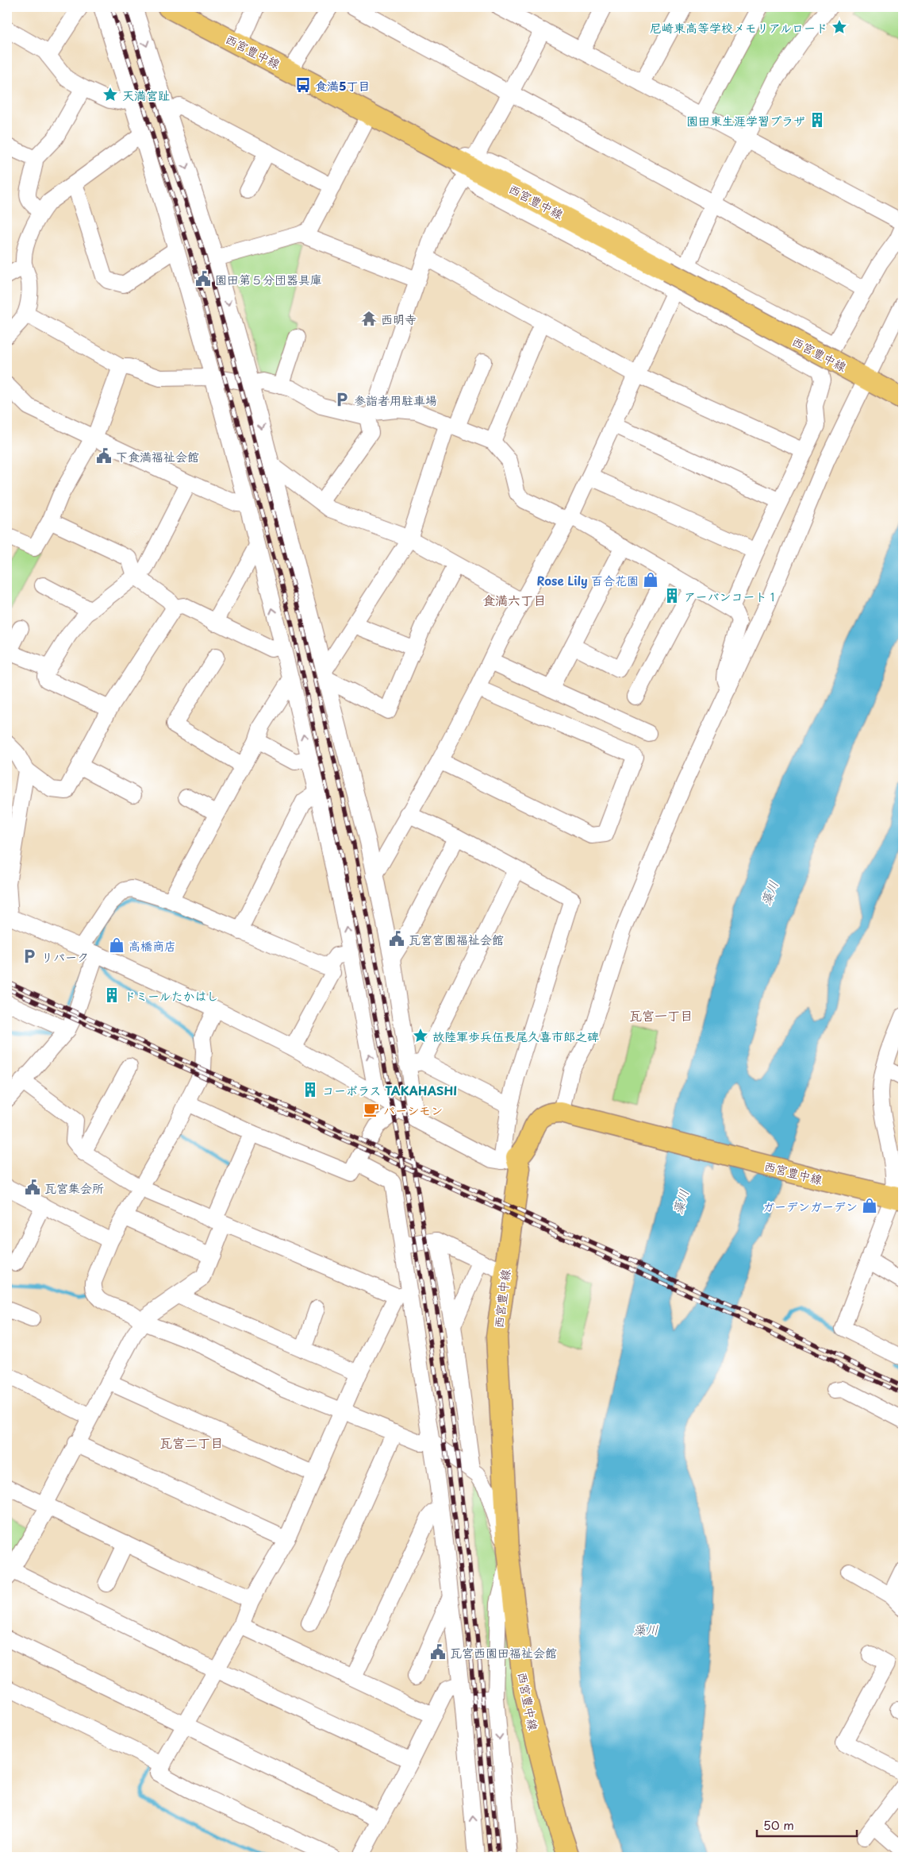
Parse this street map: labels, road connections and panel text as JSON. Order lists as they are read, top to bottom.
{
  "streets": {
    "main road": ["西宮豊中線"]
  },
  "districts": ["食満六丁目", "瓦宮一丁目", "瓦宮二丁目"],
  "water": ["藻川"],
  "places": {
    "place": ["尼崎東高等学校メモリアルロード", "天満宮趾", "故陸軍歩兵伍長尾久喜市郎之碑"],
    "bus stop": ["食満5丁目"],
    "building": [
      "園田東生涯学習プラザ",
      "アーバンコート１",
      "ドミールたかはし",
      "コーポラス TAKAHASHI"
    ],
    "public building": [
      "園田第５分団器具庫",
      "下食満福祉会館",
      "瓦宮宮園福祉会館",
      "瓦宮集会所",
      "瓦宮西園田福祉会館"
    ],
    "temple": ["西明寺"],
    "parking": ["参詣者用駐車場", "リパーク"],
    "shop": ["Rose Lily 百合花園", "高橋商店", "ガーデンガーデン"],
    "cafe": ["パーシモン"]
  },
  "scale_bar": "50 m"
}
